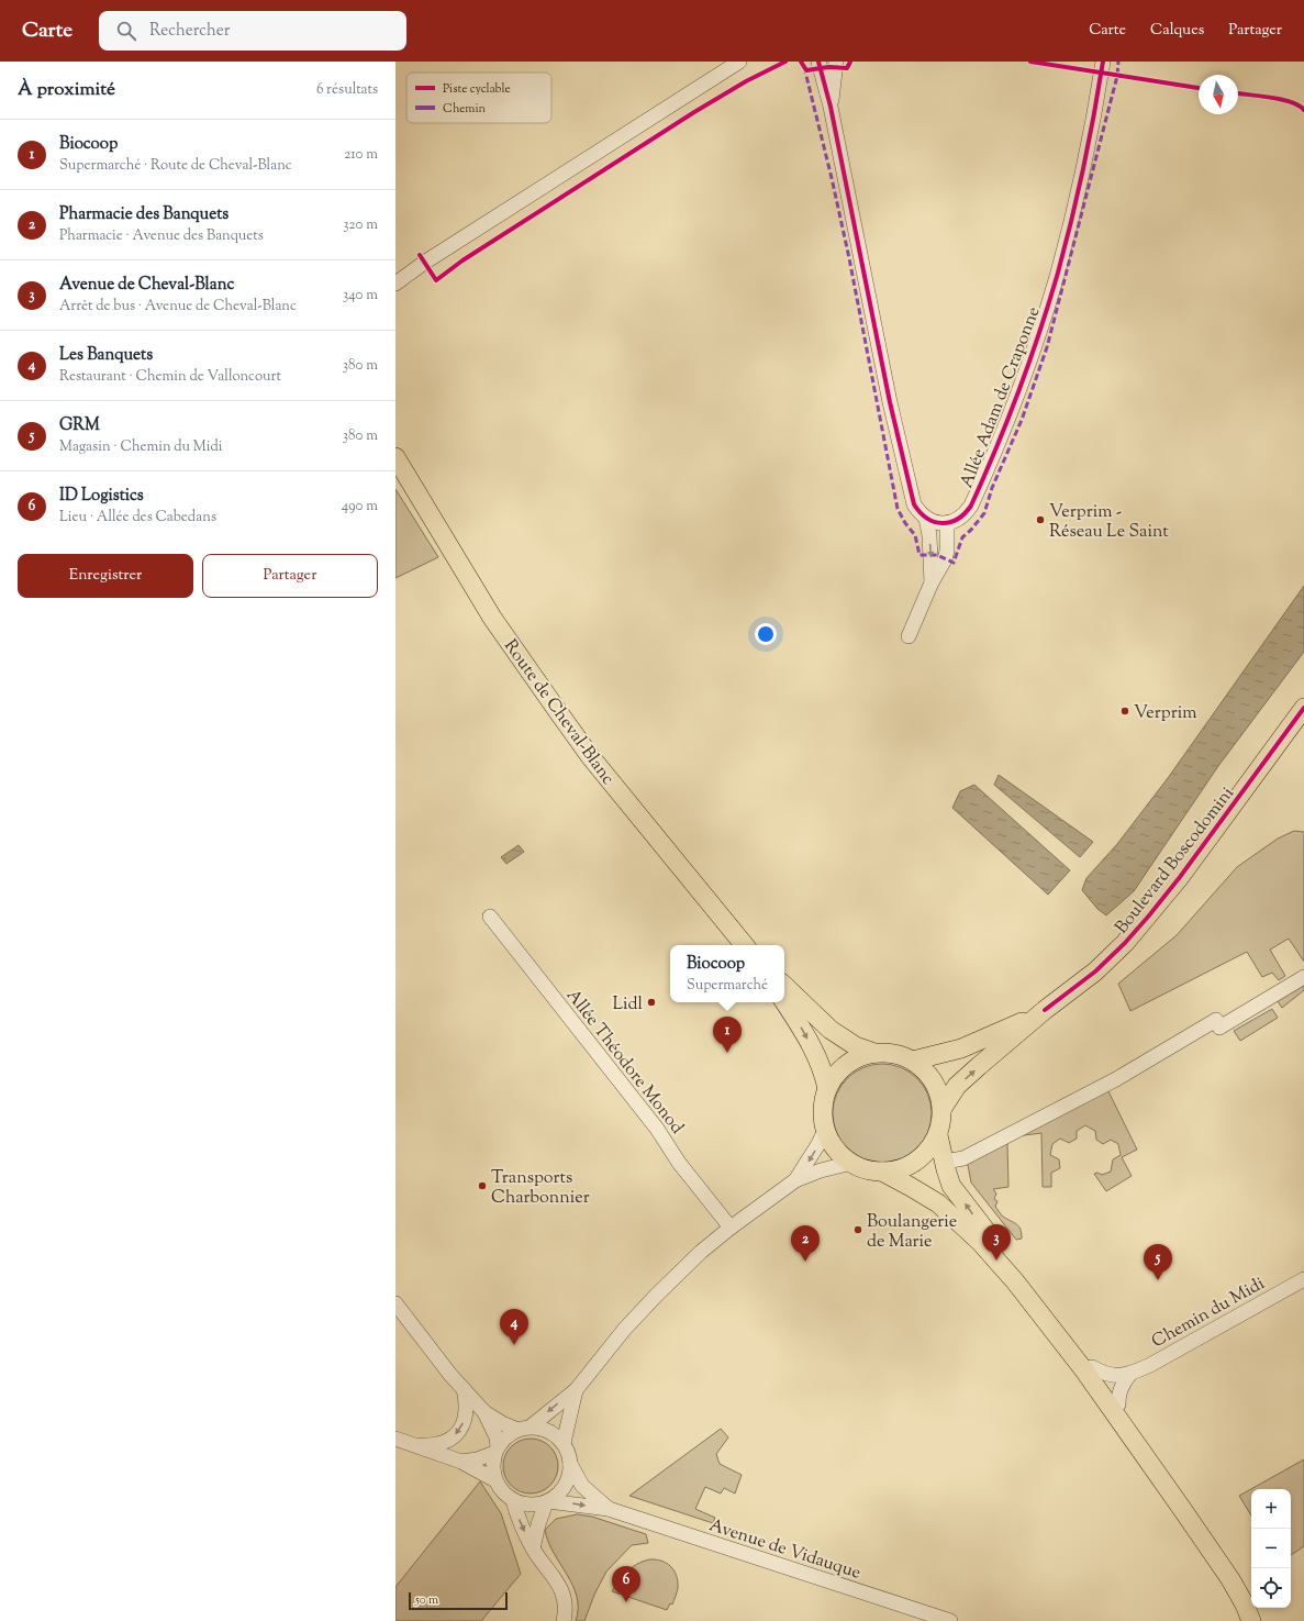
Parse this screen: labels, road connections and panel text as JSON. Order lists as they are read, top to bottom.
{
  "streets": {
    "main road": ["Route de Cheval-Blanc", "Boulevard Boscodomini"],
    "street": [
      "Allée Adam de Craponne",
      "Allée Théodore Monod",
      "Chemin du Midi",
      "Avenue de Vidauque"
    ]
  },
  "places": [
    "Verprim - Réseau Le Saint",
    "Verprim",
    "Lidl",
    "Transports Charbonnier",
    "Boulangerie de Marie"
  ],
  "legend": ["Piste cyclable", "Chemin"],
  "scale_bar": "50 m",
  "north": "bottom",
  "page": {
    "header": "Carte",
    "search": "Rechercher",
    "nav": ["Carte", "Calques", "Partager"],
    "heading": ["À proximité", "6 résultats"],
    "list": [
      {
        "mark": "1",
        "name": "Biocoop",
        "note": "Supermarché · Route de Cheval-Blanc",
        "value": "210 m"
      },
      {
        "mark": "2",
        "name": "Pharmacie des Banquets",
        "note": "Pharmacie · Avenue des Banquets",
        "value": "320 m"
      },
      {
        "mark": "3",
        "name": "Avenue de Cheval-Blanc",
        "note": "Arrêt de bus · Avenue de Cheval-Blanc",
        "value": "340 m"
      },
      {
        "mark": "4",
        "name": "Les Banquets",
        "note": "Restaurant · Chemin de Valloncourt",
        "value": "380 m"
      },
      {
        "mark": "5",
        "name": "GRM",
        "note": "Magasin · Chemin du Midi",
        "value": "380 m"
      },
      {
        "mark": "6",
        "name": "ID Logistics",
        "note": "Lieu · Allée des Cabedans",
        "value": "490 m"
      }
    ],
    "buttons": ["Enregistrer", "Partager"],
    "popup": ["Biocoop", "Supermarché"],
    "pins": [
      "1",
      "3",
      "2",
      "5",
      "4",
      "6"
    ],
    "map_buttons": ["+", "−"],
    "scale": "50 m"
  }
}
